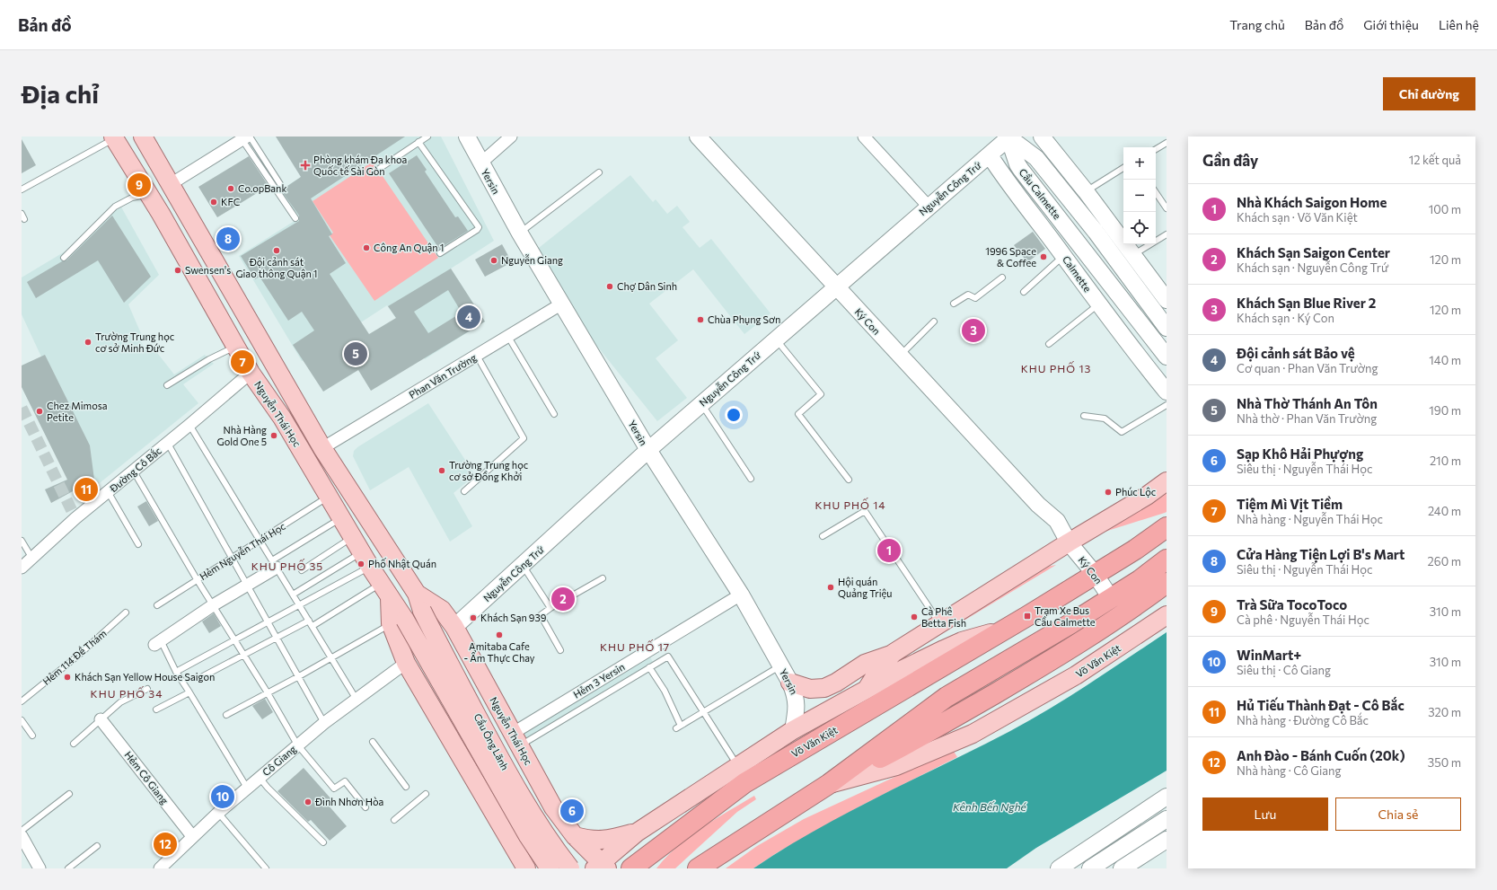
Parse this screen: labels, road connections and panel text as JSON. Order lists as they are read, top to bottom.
{
  "streets": {
    "highway": ["Võ Văn Kiệt"],
    "main road": ["Nguyễn Thái Học", "Cầu Ông Lãnh"],
    "street": [
      "Yersin",
      "Nguyễn Công Trứ",
      "Cầu Calmette",
      "Calmette",
      "Ký Con",
      "Phan Văn Trường",
      "Đường Cô Bắc",
      "Hẻm 3 Yersin",
      "Cô Giang",
      "Hẻm Cô Giang"
    ],
    "lane": ["Hẻm Nguyễn Thái Học", "Hẻm 114 Ðề Thám"]
  },
  "crossings": [
    ["Yersin", "Nguyễn Công Trứ"],
    ["Yersin", "Phan Văn Trường"],
    ["Yersin", "Võ Văn Kiệt"],
    ["Yersin", "Hẻm 3 Yersin"],
    ["Nguyễn Công Trứ", "Cầu Calmette"],
    ["Nguyễn Công Trứ", "Calmette"],
    ["Nguyễn Công Trứ", "Ký Con"],
    ["Nguyễn Công Trứ", "Nguyễn Thái Học"],
    ["Ký Con", "Võ Văn Kiệt"],
    ["Phan Văn Trường", "Nguyễn Thái Học"],
    ["Nguyễn Thái Học", "Đường Cô Bắc"],
    ["Nguyễn Thái Học", "Hẻm Nguyễn Thái Học"],
    ["Nguyễn Thái Học", "Võ Văn Kiệt"],
    ["Nguyễn Thái Học", "Hẻm 3 Yersin"],
    ["Nguyễn Thái Học", "Cầu Ông Lãnh"],
    ["Nguyễn Thái Học", "Cô Giang"],
    ["Cô Giang", "Hẻm Cô Giang"]
  ],
  "districts": [
    "KHU PHỐ 13",
    "KHU PHỐ 14",
    "KHU PHỐ 35",
    "KHU PHỐ 17",
    "KHU PHỐ 34"
  ],
  "water": ["Kênh Bến Nghé"],
  "places": {
    "health": ["Phòng khám Đa khoa Quốc tế Sài Gòn"],
    "other": [
      "Co.opBank",
      "KFC",
      "Công An Quận 1",
      "Đội cảnh sát Giao thông Quận 1",
      "1996 Space & Coffee",
      "Nguyễn Giang",
      "Swensen's",
      "Chợ Dân Sinh",
      "Chùa Phụng Sơn",
      "Trường Trung học cơ sở Minh Đức",
      "Chez Mimosa Petite",
      "Nhà Hàng Gold One 5",
      "Trường Trung học cơ sở Đồng Khởi",
      "Phúc Lộc",
      "Phố Nhật Quán",
      "Hội quán Quảng Triệu",
      "Cà Phê Betta Fish",
      "Khách Sạn 939",
      "Amitaba Cafe - Ẩm Thực Chay",
      "Khách Sạn Yellow House Saigon",
      "Đình Nhơn Hòa"
    ],
    "transit": ["Trạm Xe Bus Cầu Calmette"]
  },
  "page": {
    "header": "Bản đồ",
    "nav": [
      "Trang chủ",
      "Bản đồ",
      "Giới thiệu",
      "Liên hệ"
    ],
    "buttons": [
      "Chỉ đường",
      ["Lưu", "Chia sẻ"]
    ],
    "title": "Địa chỉ",
    "heading": ["Gần đây", "12 kết quả"],
    "map_buttons": ["+", "−"],
    "pins": [
      "9",
      "8",
      "4",
      "3",
      "5",
      "7",
      "11",
      "1",
      "2",
      "10",
      "6",
      "12"
    ],
    "list": [
      {
        "mark": "1",
        "name": "Nhà Khách Saigon Home",
        "note": "Khách sạn · Võ Văn Kiệt",
        "value": "100 m"
      },
      {
        "mark": "2",
        "name": "Khách Sạn Saigon Center",
        "note": "Khách sạn · Nguyễn Công Trứ",
        "value": "120 m"
      },
      {
        "mark": "3",
        "name": "Khách Sạn Blue River 2",
        "note": "Khách sạn · Ký Con",
        "value": "120 m"
      },
      {
        "mark": "4",
        "name": "Đội cảnh sát Bảo vệ",
        "note": "Cơ quan · Phan Văn Trường",
        "value": "140 m"
      },
      {
        "mark": "5",
        "name": "Nhà Thờ Thánh An Tôn",
        "note": "Nhà thờ · Phan Văn Trường",
        "value": "190 m"
      },
      {
        "mark": "6",
        "name": "Sạp Khô Hải Phựợng",
        "note": "Siêu thị · Nguyễn Thái Học",
        "value": "210 m"
      },
      {
        "mark": "7",
        "name": "Tiệm Mì Vịt Tiềm",
        "note": "Nhà hàng · Nguyễn Thái Học",
        "value": "240 m"
      },
      {
        "mark": "8",
        "name": "Cửa Hàng Tiện Lợi B's Mart",
        "note": "Siêu thị · Nguyễn Thái Học",
        "value": "260 m"
      },
      {
        "mark": "9",
        "name": "Trà Sữa TocoToco",
        "note": "Cà phê · Nguyễn Thái Học",
        "value": "310 m"
      },
      {
        "mark": "10",
        "name": "WinMart+",
        "note": "Siêu thị · Cô Giang",
        "value": "310 m"
      },
      {
        "mark": "11",
        "name": "Hủ Tiếu Thành Đạt - Cô Bắc",
        "note": "Nhà hàng · Đường Cô Bắc",
        "value": "320 m"
      },
      {
        "mark": "12",
        "name": "Anh Đào - Bánh Cuốn (20k)",
        "note": "Nhà hàng · Cô Giang",
        "value": "350 m"
      }
    ]
  }
}
